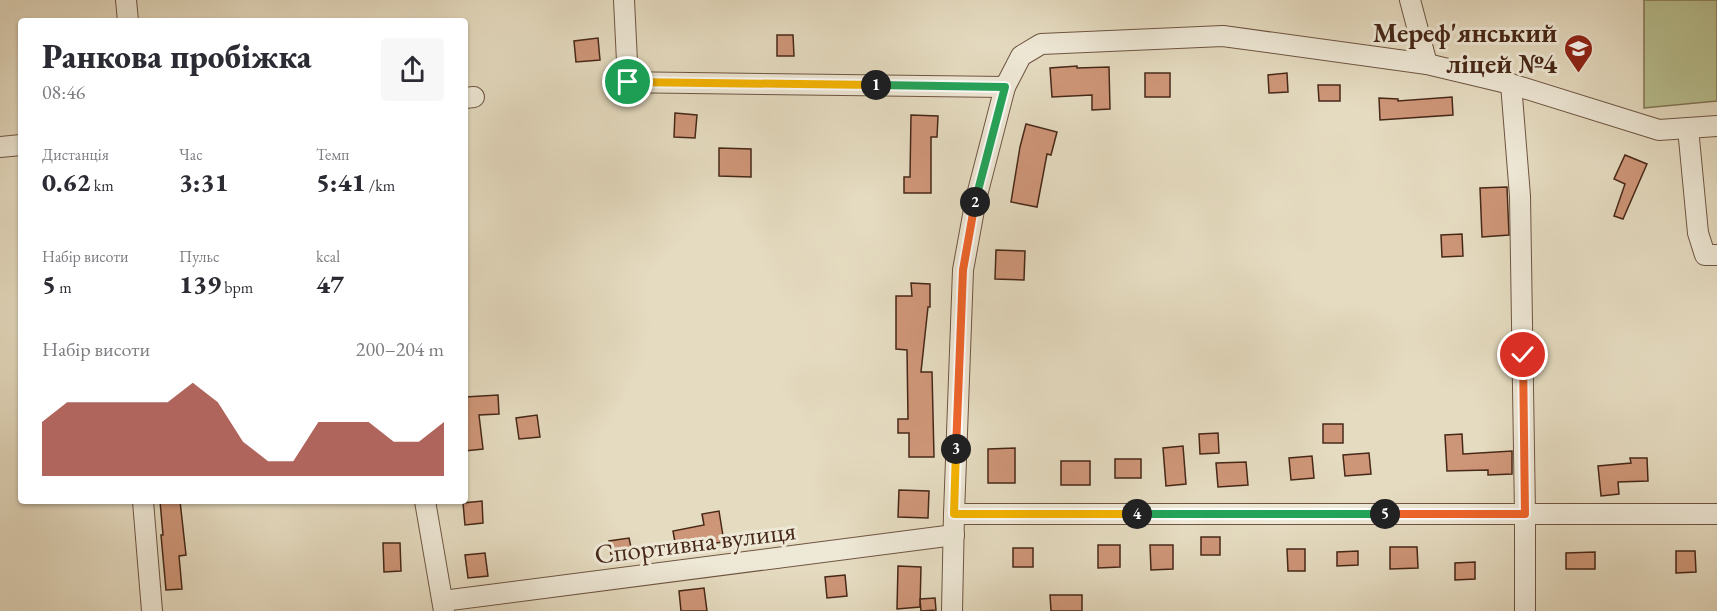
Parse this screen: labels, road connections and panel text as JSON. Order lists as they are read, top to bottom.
{
  "streets": {
    "street": ["Спортивна вулиця"]
  },
  "places": {
    "school or university": ["Мереф'янський ліцей №4"]
  },
  "page": {
    "heading": ["Ранкова пробіжка", "08:46"],
    "pins": [
      "1",
      "2",
      "3",
      "4",
      "5"
    ],
    "stats": [
      ["Дистанція", "0.62 km"],
      ["Час", "3:31"],
      ["Темп", "5:41 /km"],
      ["Набір висоти", "5 m"],
      ["Пульс", "139 bpm"],
      ["kcal", "47"]
    ],
    "chart": ["Набір висоти", "200–204 m"]
  }
}
